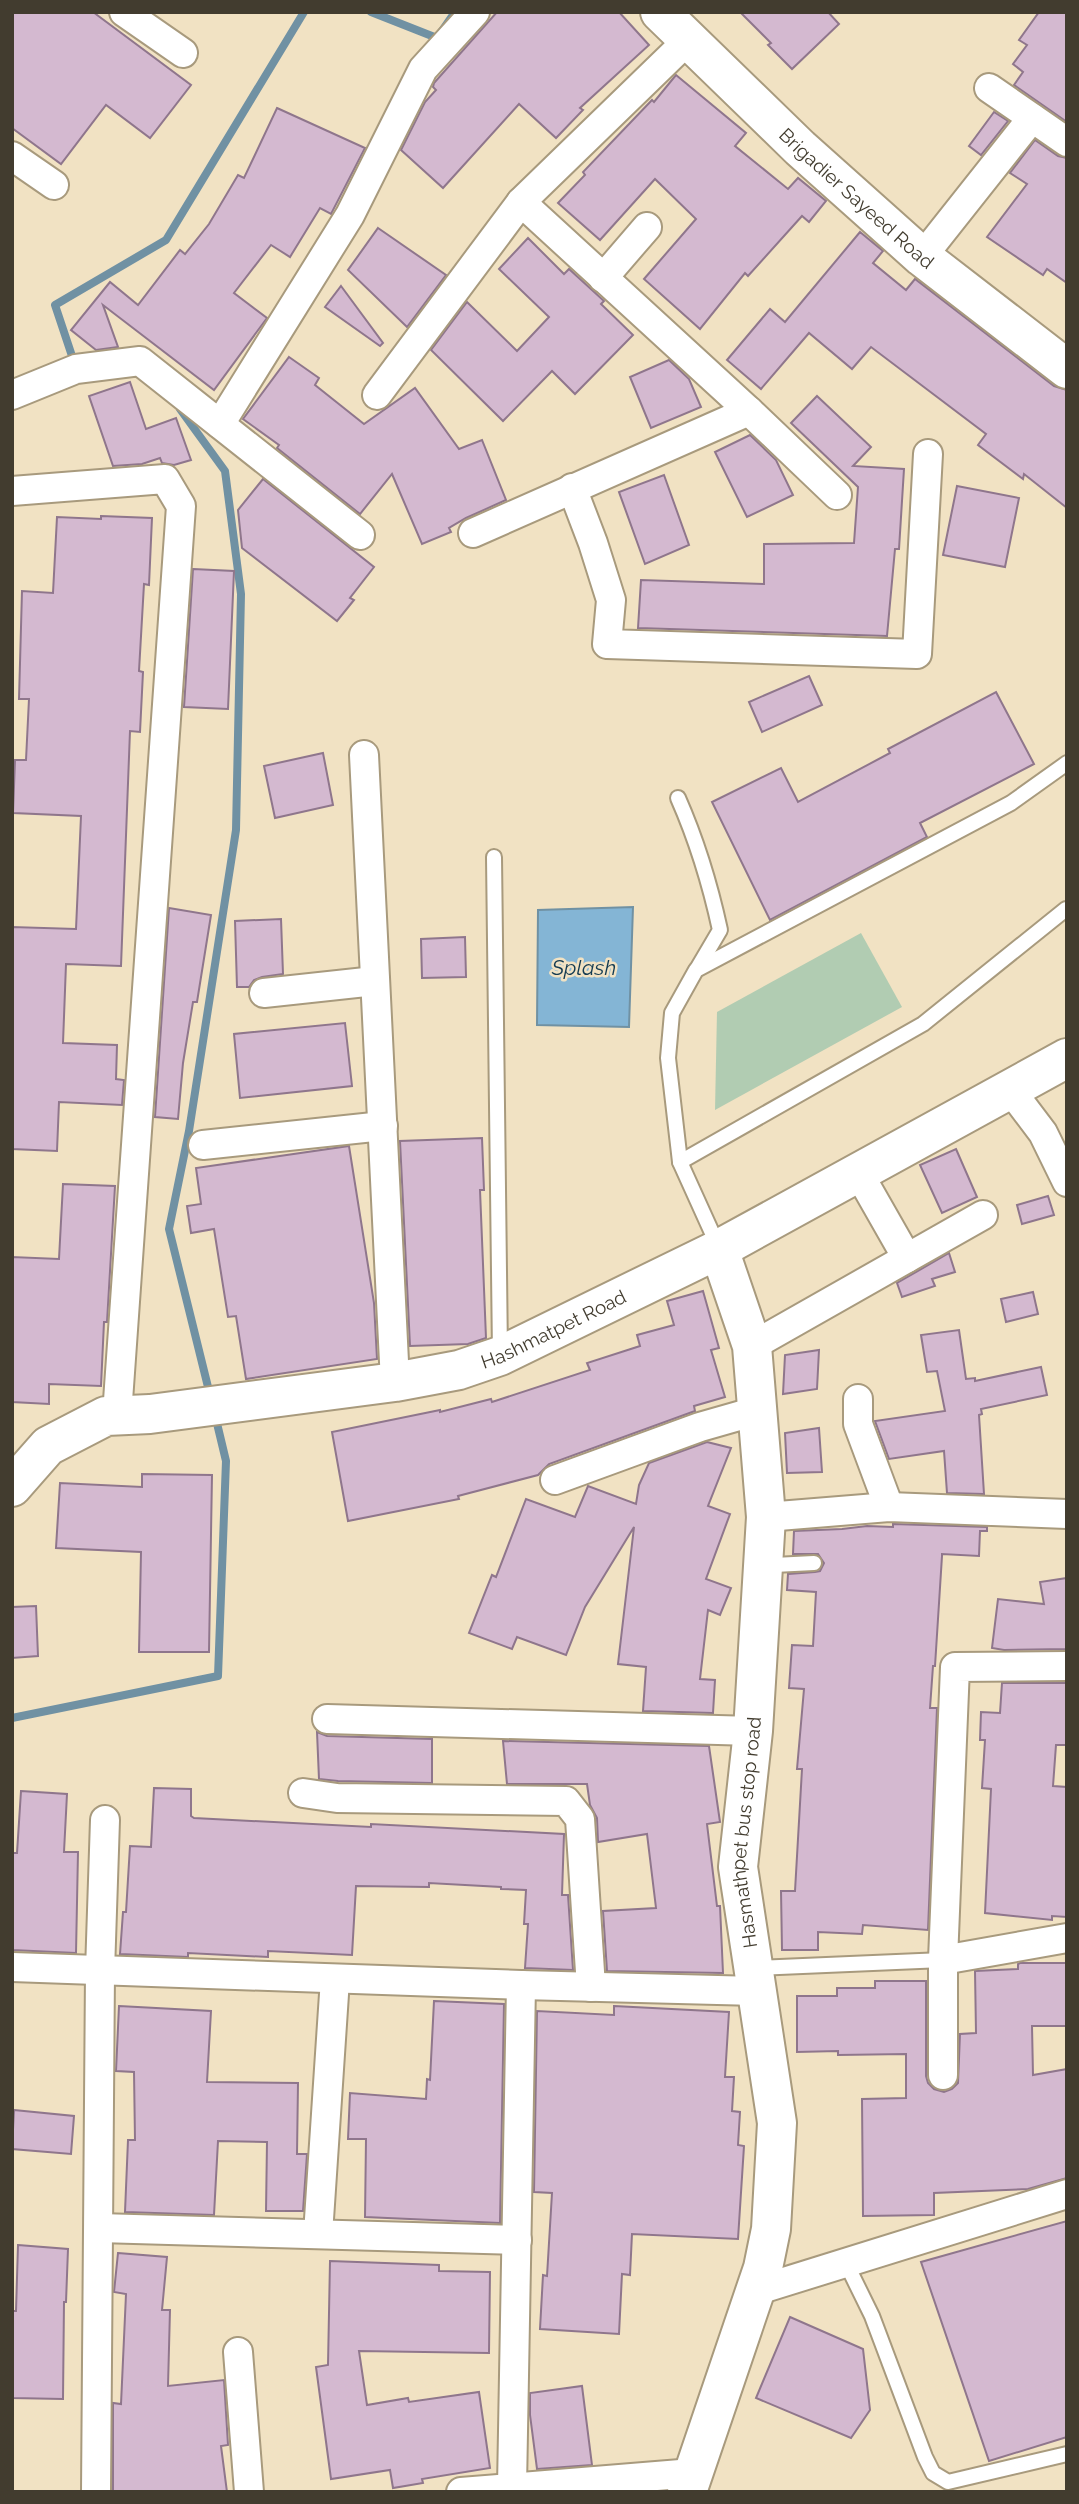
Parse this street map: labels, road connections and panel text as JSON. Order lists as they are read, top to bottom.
{
  "streets": {
    "street": ["Brigadier Sayeed Road", "Hashmatpet Road", "Hasmathpet bus stop road"]
  },
  "crossings": [
    ["Hashmatpet Road", "Hasmathpet bus stop road"]
  ],
  "water": ["Splash"]
}
